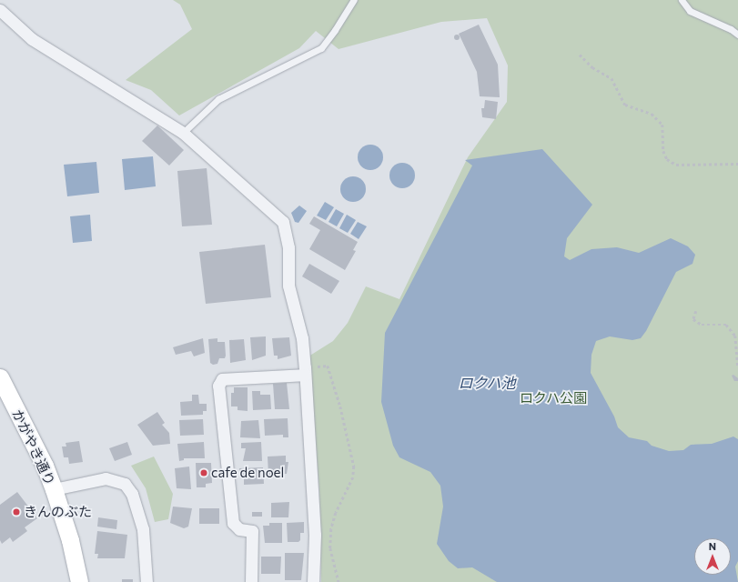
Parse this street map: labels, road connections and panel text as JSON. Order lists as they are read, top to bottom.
{
  "streets": {
    "street": ["かがやき通り"]
  },
  "water": ["ロクハ池"],
  "parks": ["ロクハ公園"],
  "places": ["cafe de noel", "きんのぶた"],
  "north": "top"
}
